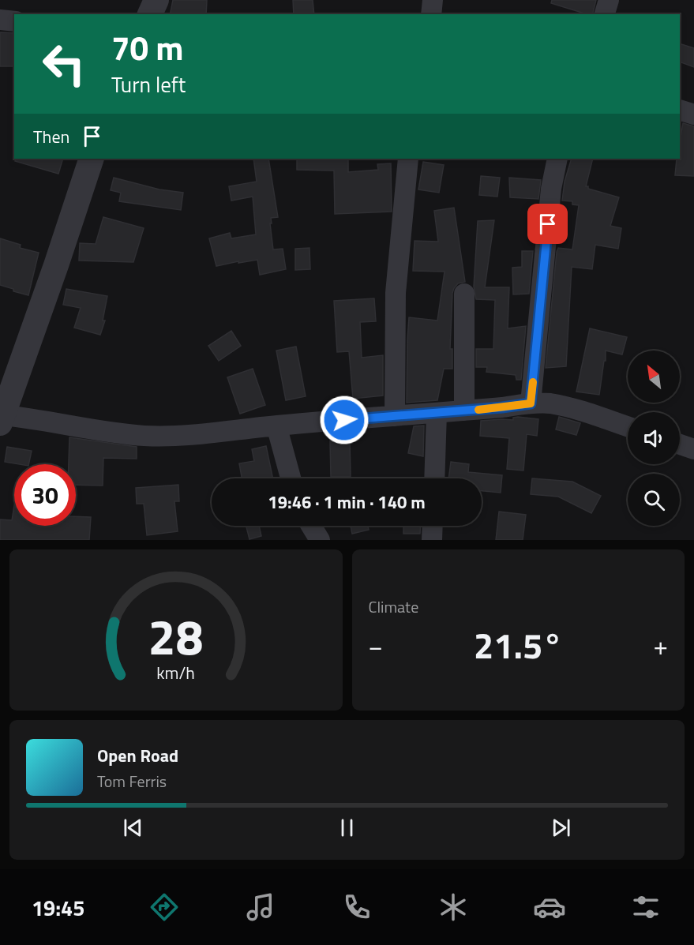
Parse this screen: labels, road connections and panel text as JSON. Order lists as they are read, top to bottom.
{
  "north": "top left",
  "page": {
    "turn": ["70 m", "Turn left"],
    "then": "Then",
    "limit": "30",
    "trip": "19:46 · 1 min · 140 m",
    "tile": "Climate",
    "heat": ["−", "21.5°", "+"],
    "song": ["Open Road", "Tom Ferris"],
    "tabs": "19:45",
    "gauge": ["28", "km/h"]
  }
}
